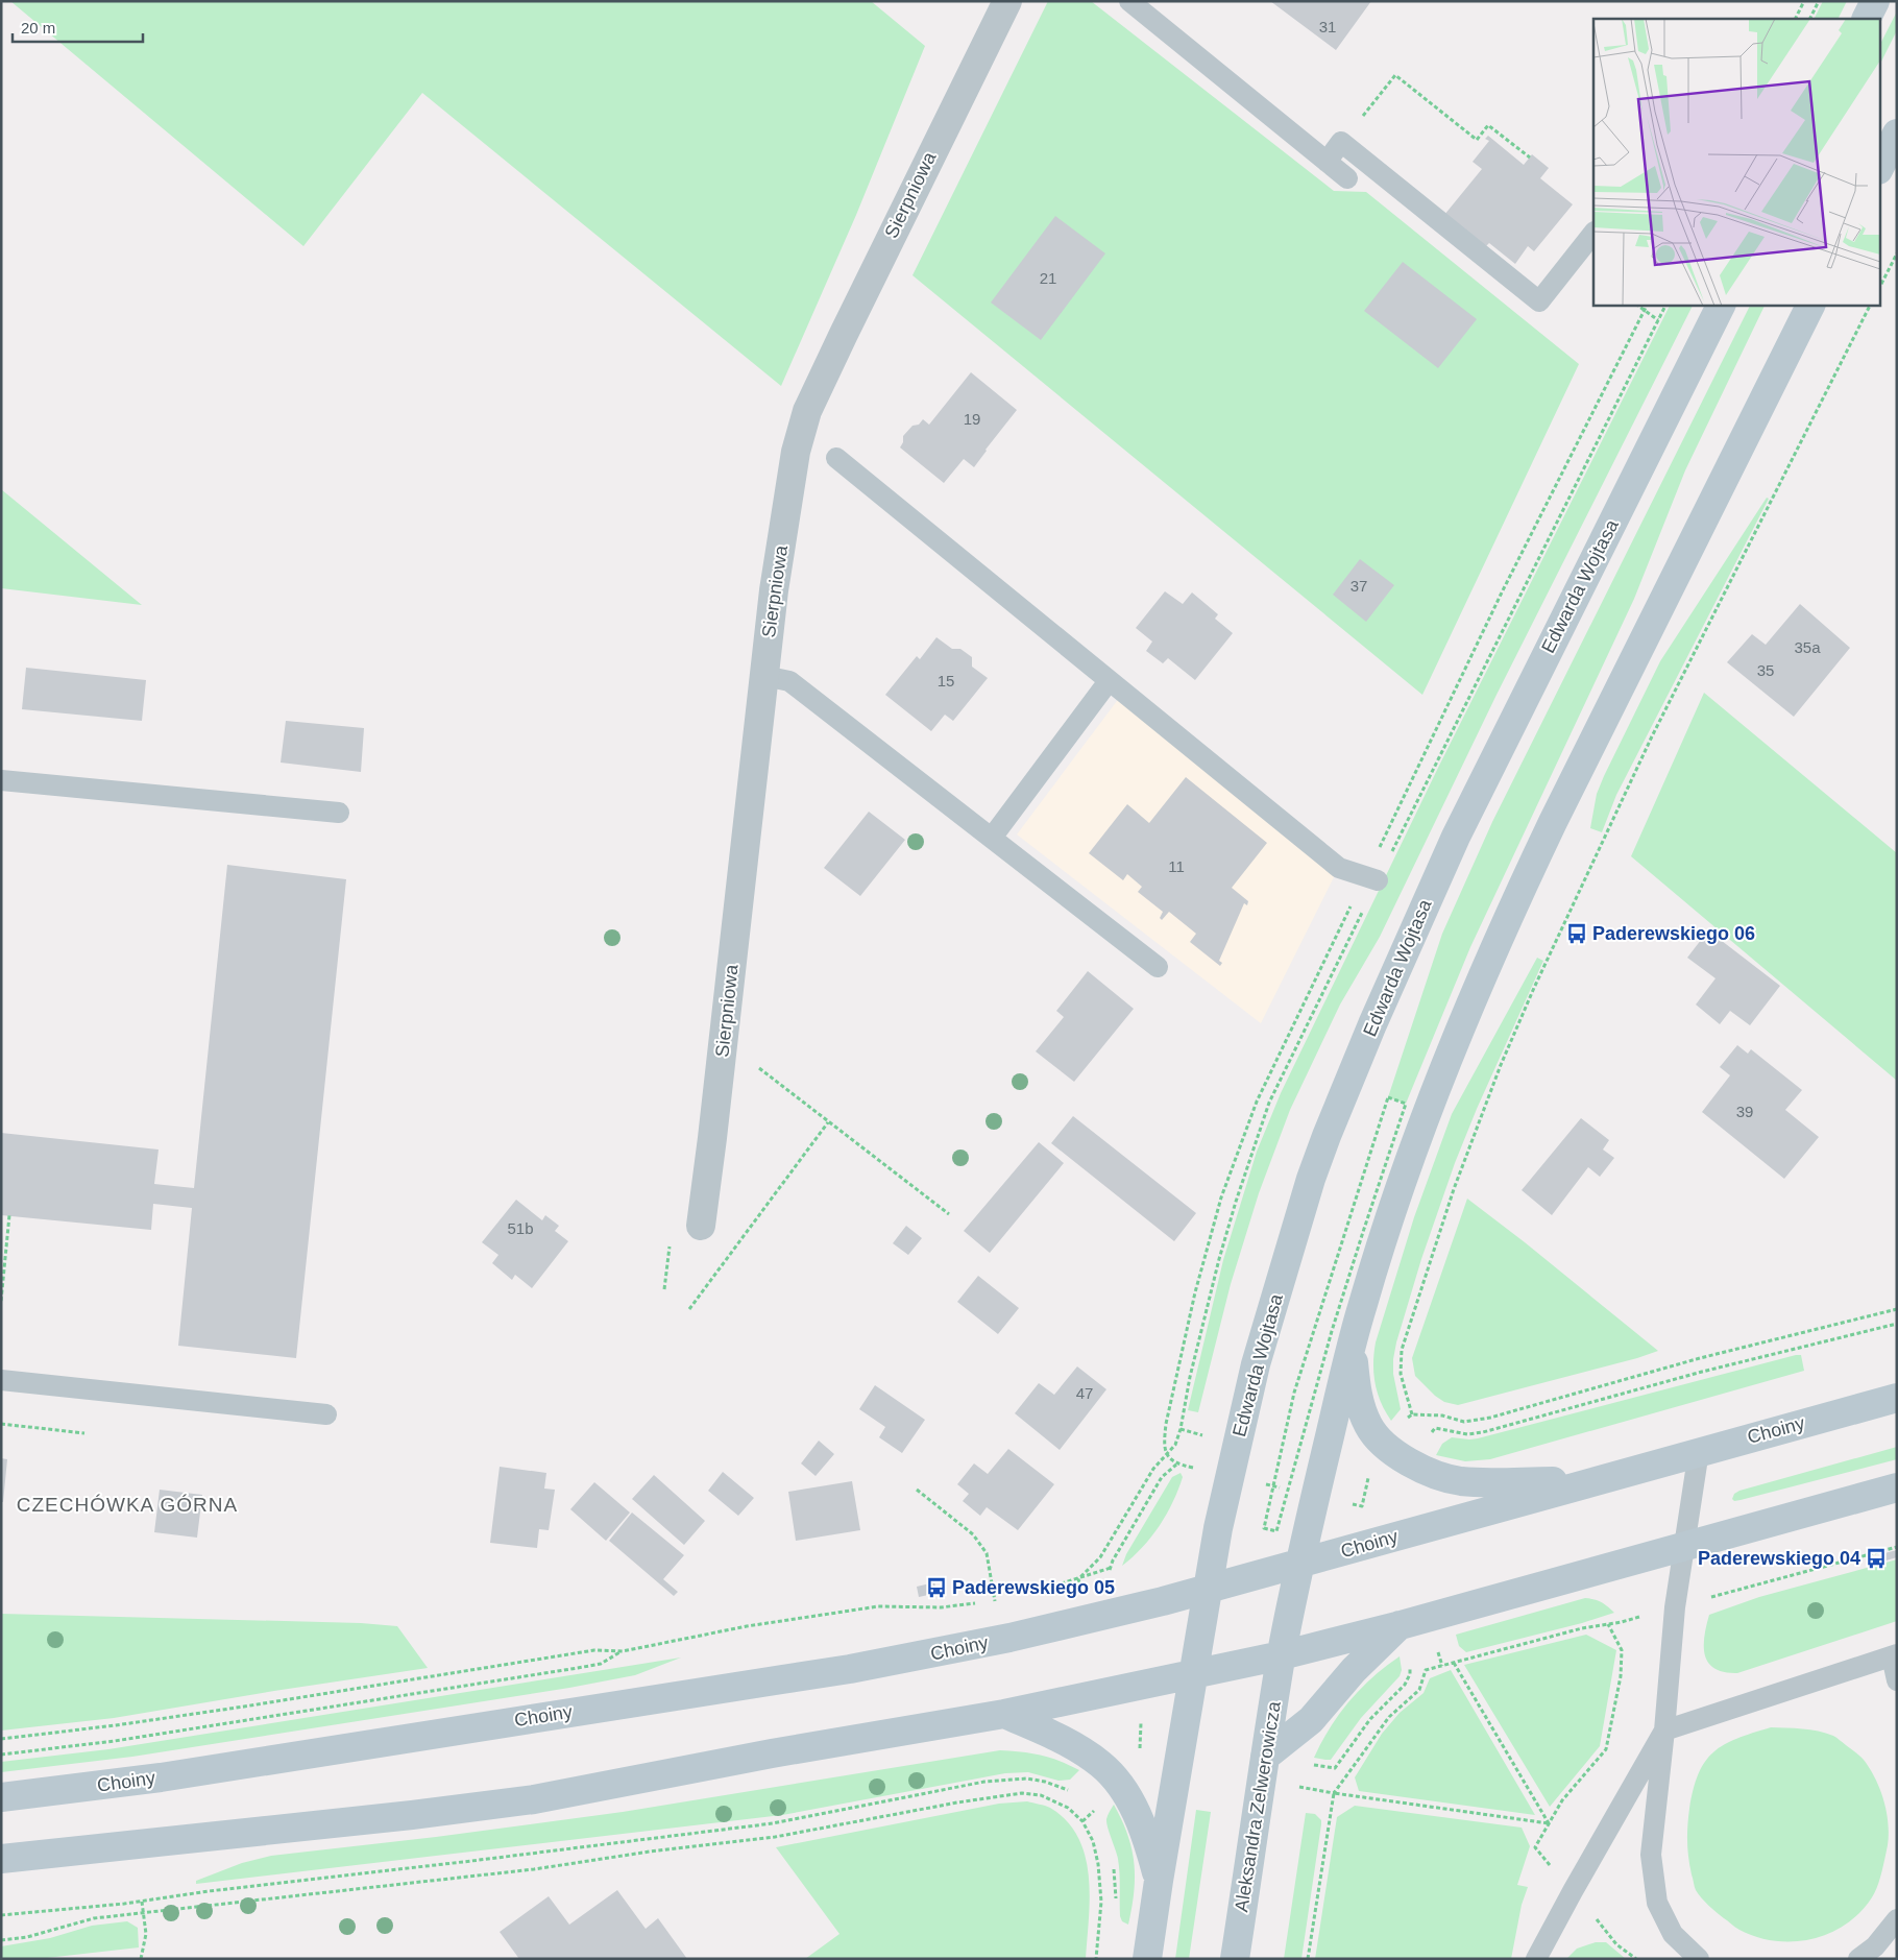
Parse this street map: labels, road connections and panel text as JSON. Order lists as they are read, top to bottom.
{
  "streets": {
    "street": [
      "Sierpniowa",
      "Edwarda Wojtasa",
      "Choiny",
      "Aleksandra Zelwerowicza"
    ]
  },
  "crossings": [
    ["Edwarda Wojtasa", "Choiny"]
  ],
  "districts": ["CZECHÓWKA GÓRNA"],
  "places": {
    "bus stop": ["Paderewskiego 06", "Paderewskiego 04", "Paderewskiego 05"]
  },
  "house_numbers": [
    "31",
    "21",
    "19",
    "37",
    "35a",
    "35",
    "15",
    "11",
    "39",
    "51b",
    "47"
  ],
  "scale_bar": "20 m"
}
